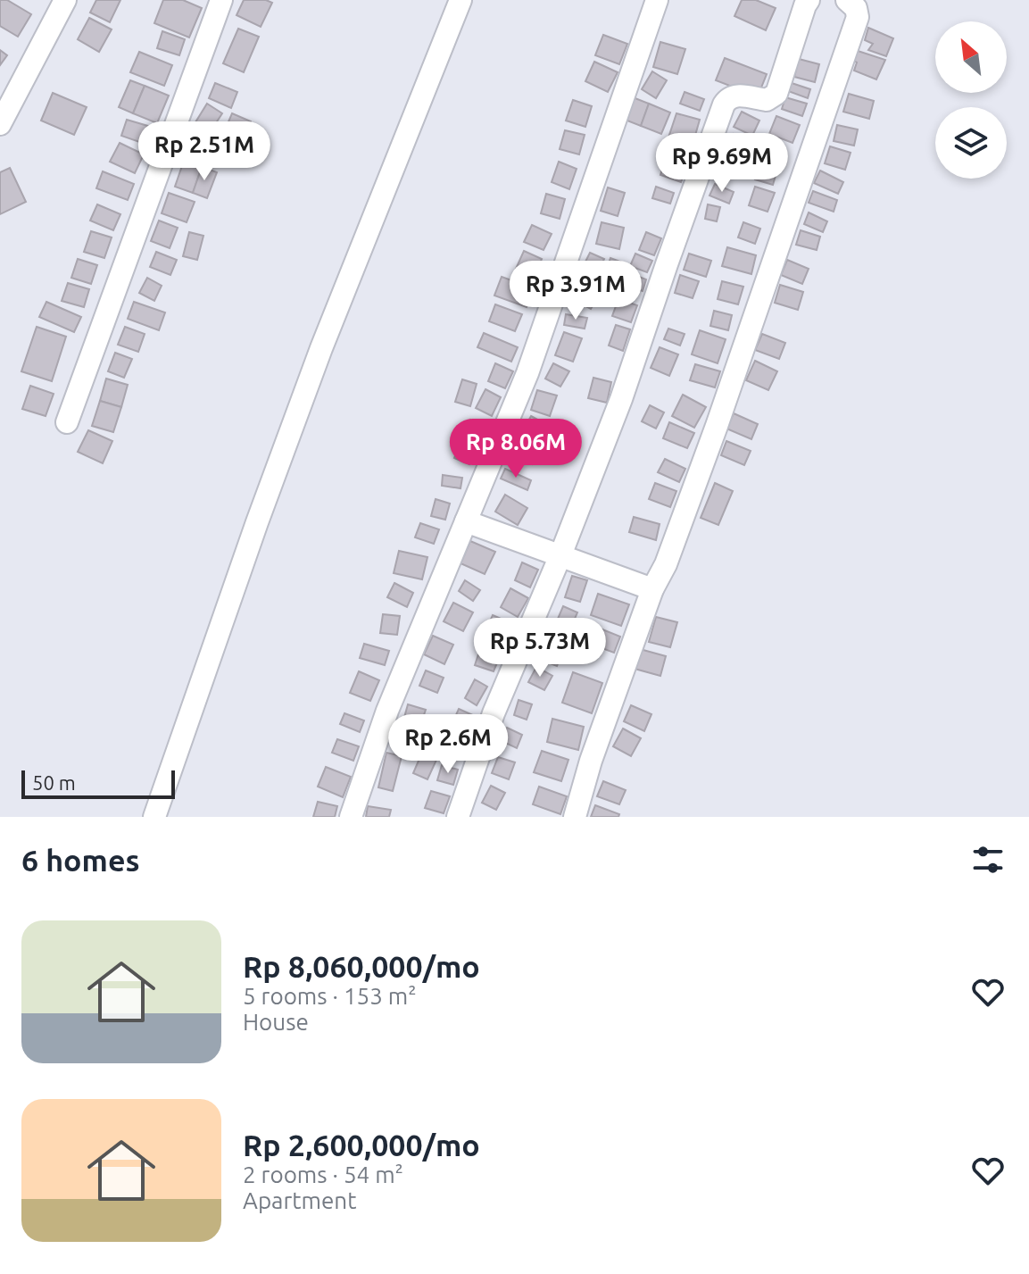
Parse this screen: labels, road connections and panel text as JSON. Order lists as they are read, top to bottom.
{
  "scale_bar": "50 m",
  "north": "top left",
  "page": {
    "price": [
      "Rp 2.51M",
      "Rp 9.69M",
      "Rp 3.91M",
      "Rp 8.06M",
      "Rp 5.73M",
      "Rp 2.6M"
    ],
    "scale": "50 m",
    "heading": "6 homes",
    "list": [
      {
        "name": "Rp 8,060,000/mo",
        "note": "5 rooms · 153 m² · House"
      },
      {
        "name": "Rp 2,600,000/mo",
        "note": "2 rooms · 54 m² · Apartment"
      }
    ]
  }
}
